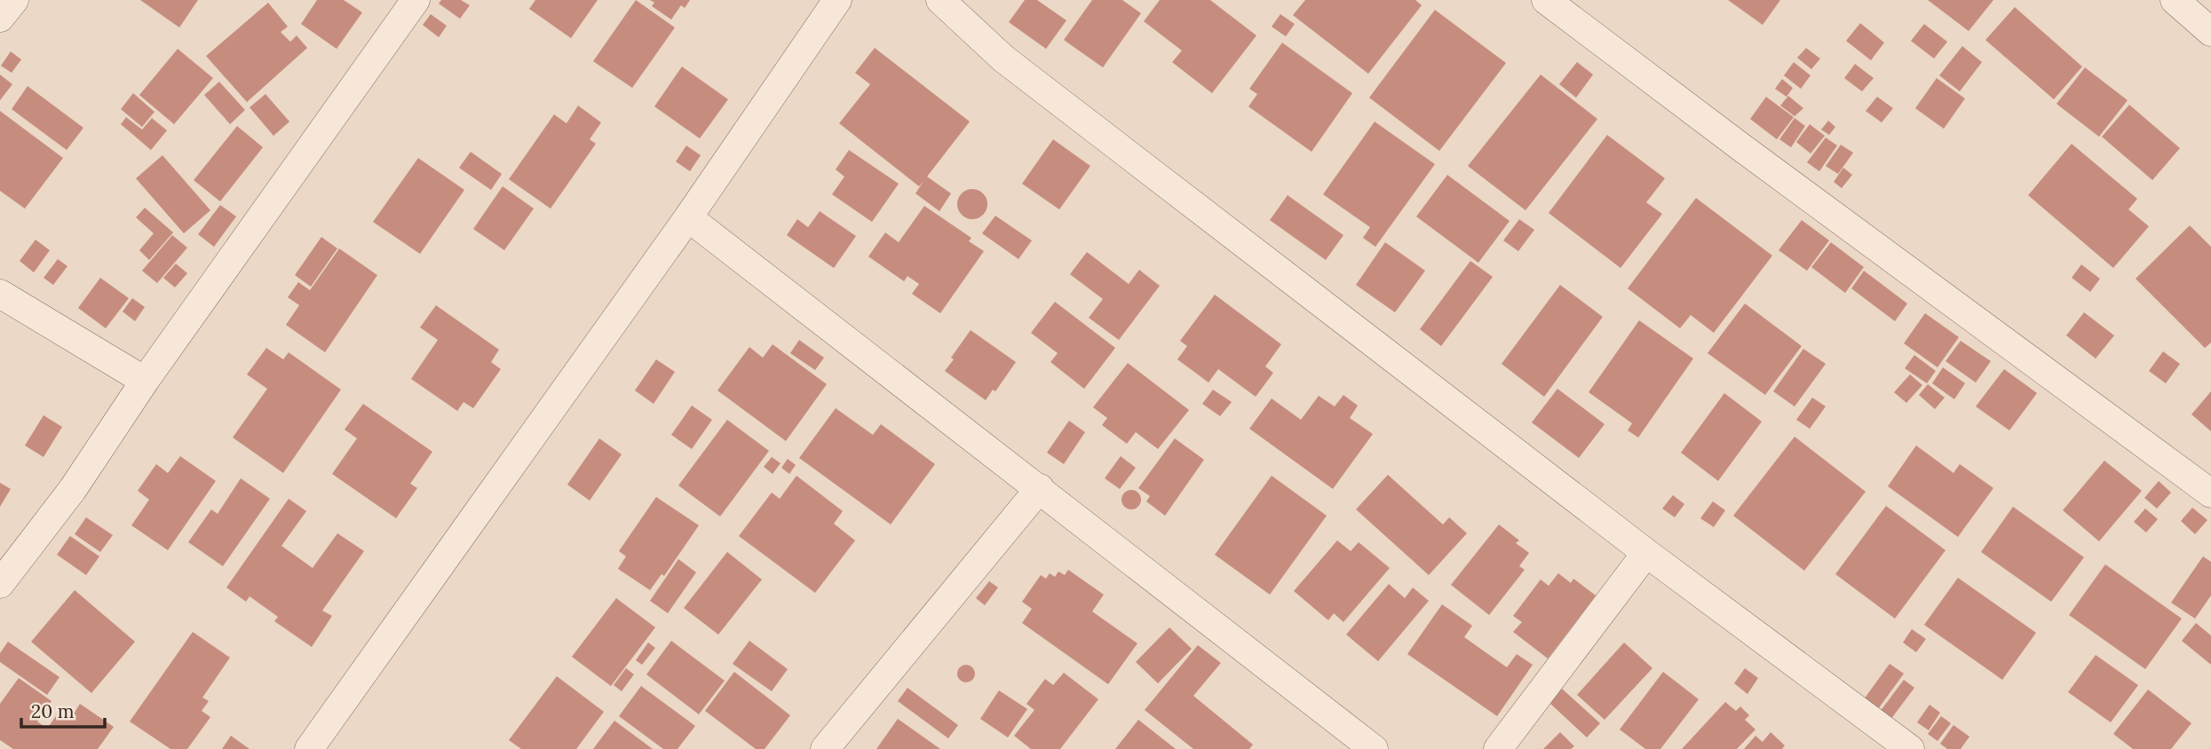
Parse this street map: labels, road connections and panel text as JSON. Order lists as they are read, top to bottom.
{
  "scale_bar": "20 m"
}
